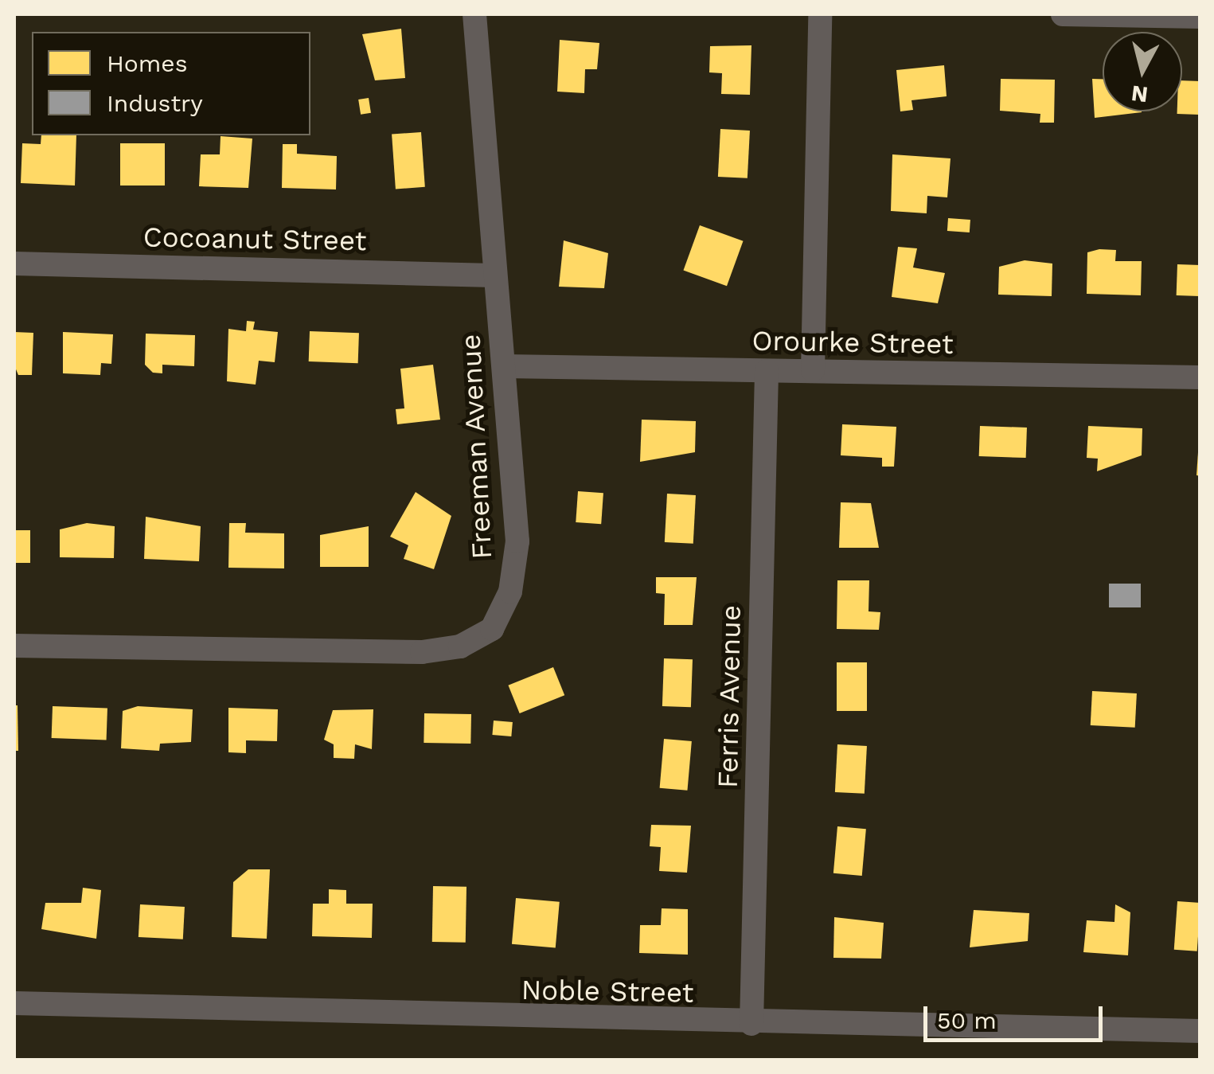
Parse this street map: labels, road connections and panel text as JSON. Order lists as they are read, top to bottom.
{
  "streets": {
    "street": [
      "Cocoanut Street",
      "Orourke Street",
      "Freeman Avenue",
      "Ferris Avenue",
      "Noble Street"
    ]
  },
  "crossings": [
    ["Cocoanut Street", "Freeman Avenue"],
    ["Orourke Street", "Freeman Avenue"],
    ["Orourke Street", "Ferris Avenue"],
    ["Ferris Avenue", "Noble Street"]
  ],
  "legend": ["Homes", "Industry"],
  "scale_bar": "50 m",
  "north": "bottom"
}
